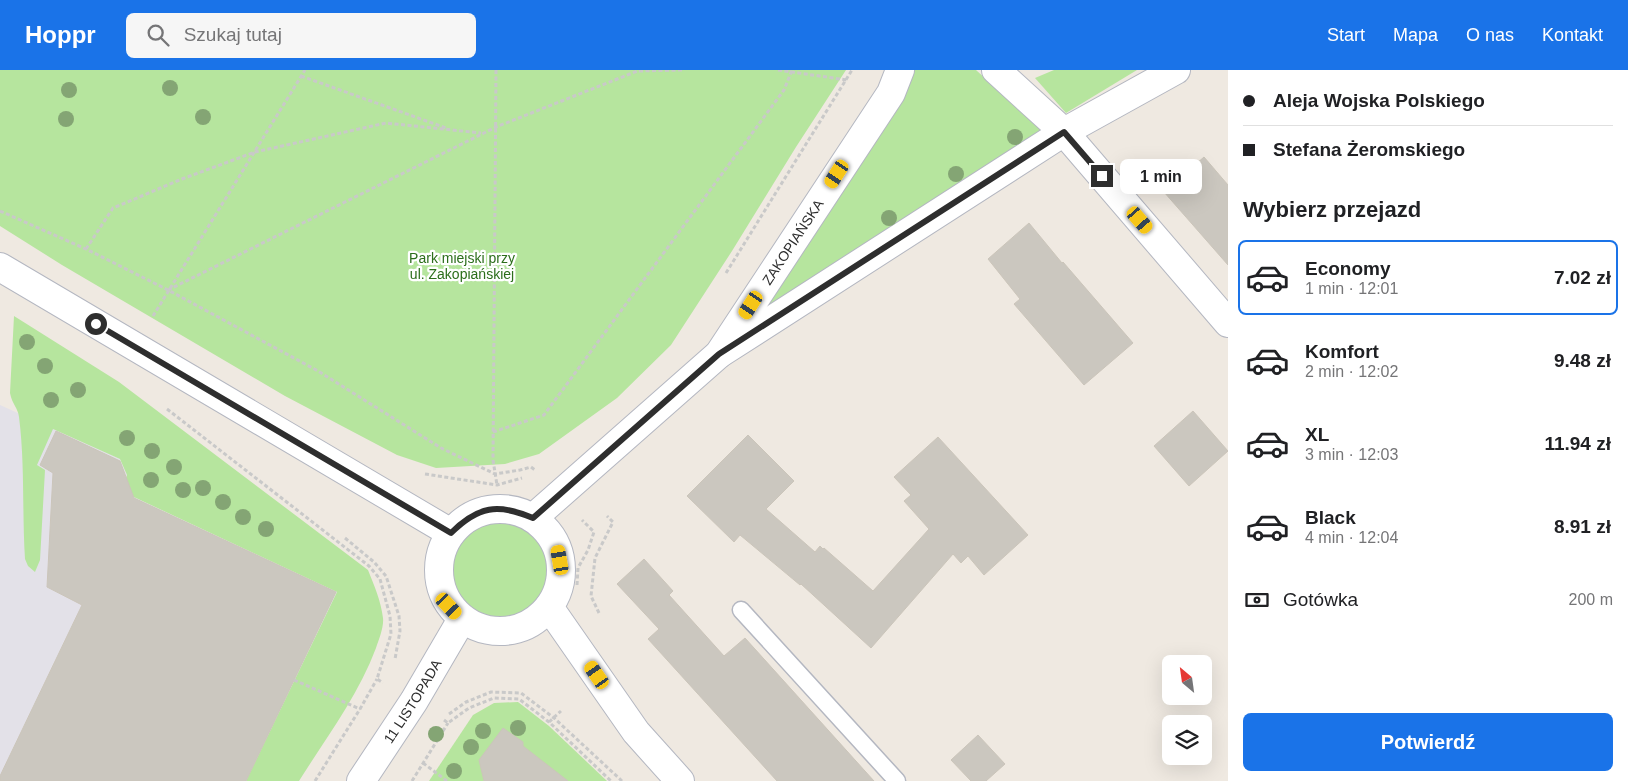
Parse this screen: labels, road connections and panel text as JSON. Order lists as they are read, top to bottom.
{
  "streets": {
    "street": ["ZAKOPIAŃSKA", "11 LISTOPADA"]
  },
  "crossings": [
    ["ZAKOPIAŃSKA", "11 LISTOPADA"]
  ],
  "parks": ["Park miejski przy ul. Zakopiańskiej"],
  "north": "top left",
  "page": {
    "header": "Hoppr",
    "search": "Szukaj tutaj",
    "nav": [
      "Start",
      "Mapa",
      "O nas",
      "Kontakt"
    ],
    "banner": ["Aleja Wojska Polskiego", "Stefana Żeromskiego"],
    "bubble": "1 min",
    "heading": "Wybierz przejazd",
    "list": [
      {
        "name": "Economy",
        "note": "1 min · 12:01",
        "value": "7.02 zł"
      },
      {
        "name": "Komfort",
        "note": "2 min · 12:02",
        "value": "9.48 zł"
      },
      {
        "name": "XL",
        "note": "3 min · 12:03",
        "value": "11.94 zł"
      },
      {
        "name": "Black",
        "note": "4 min · 12:04",
        "value": "8.91 zł"
      }
    ],
    "pay": ["Gotówka", "200 m"],
    "buttons": "Potwierdź"
  }
}
